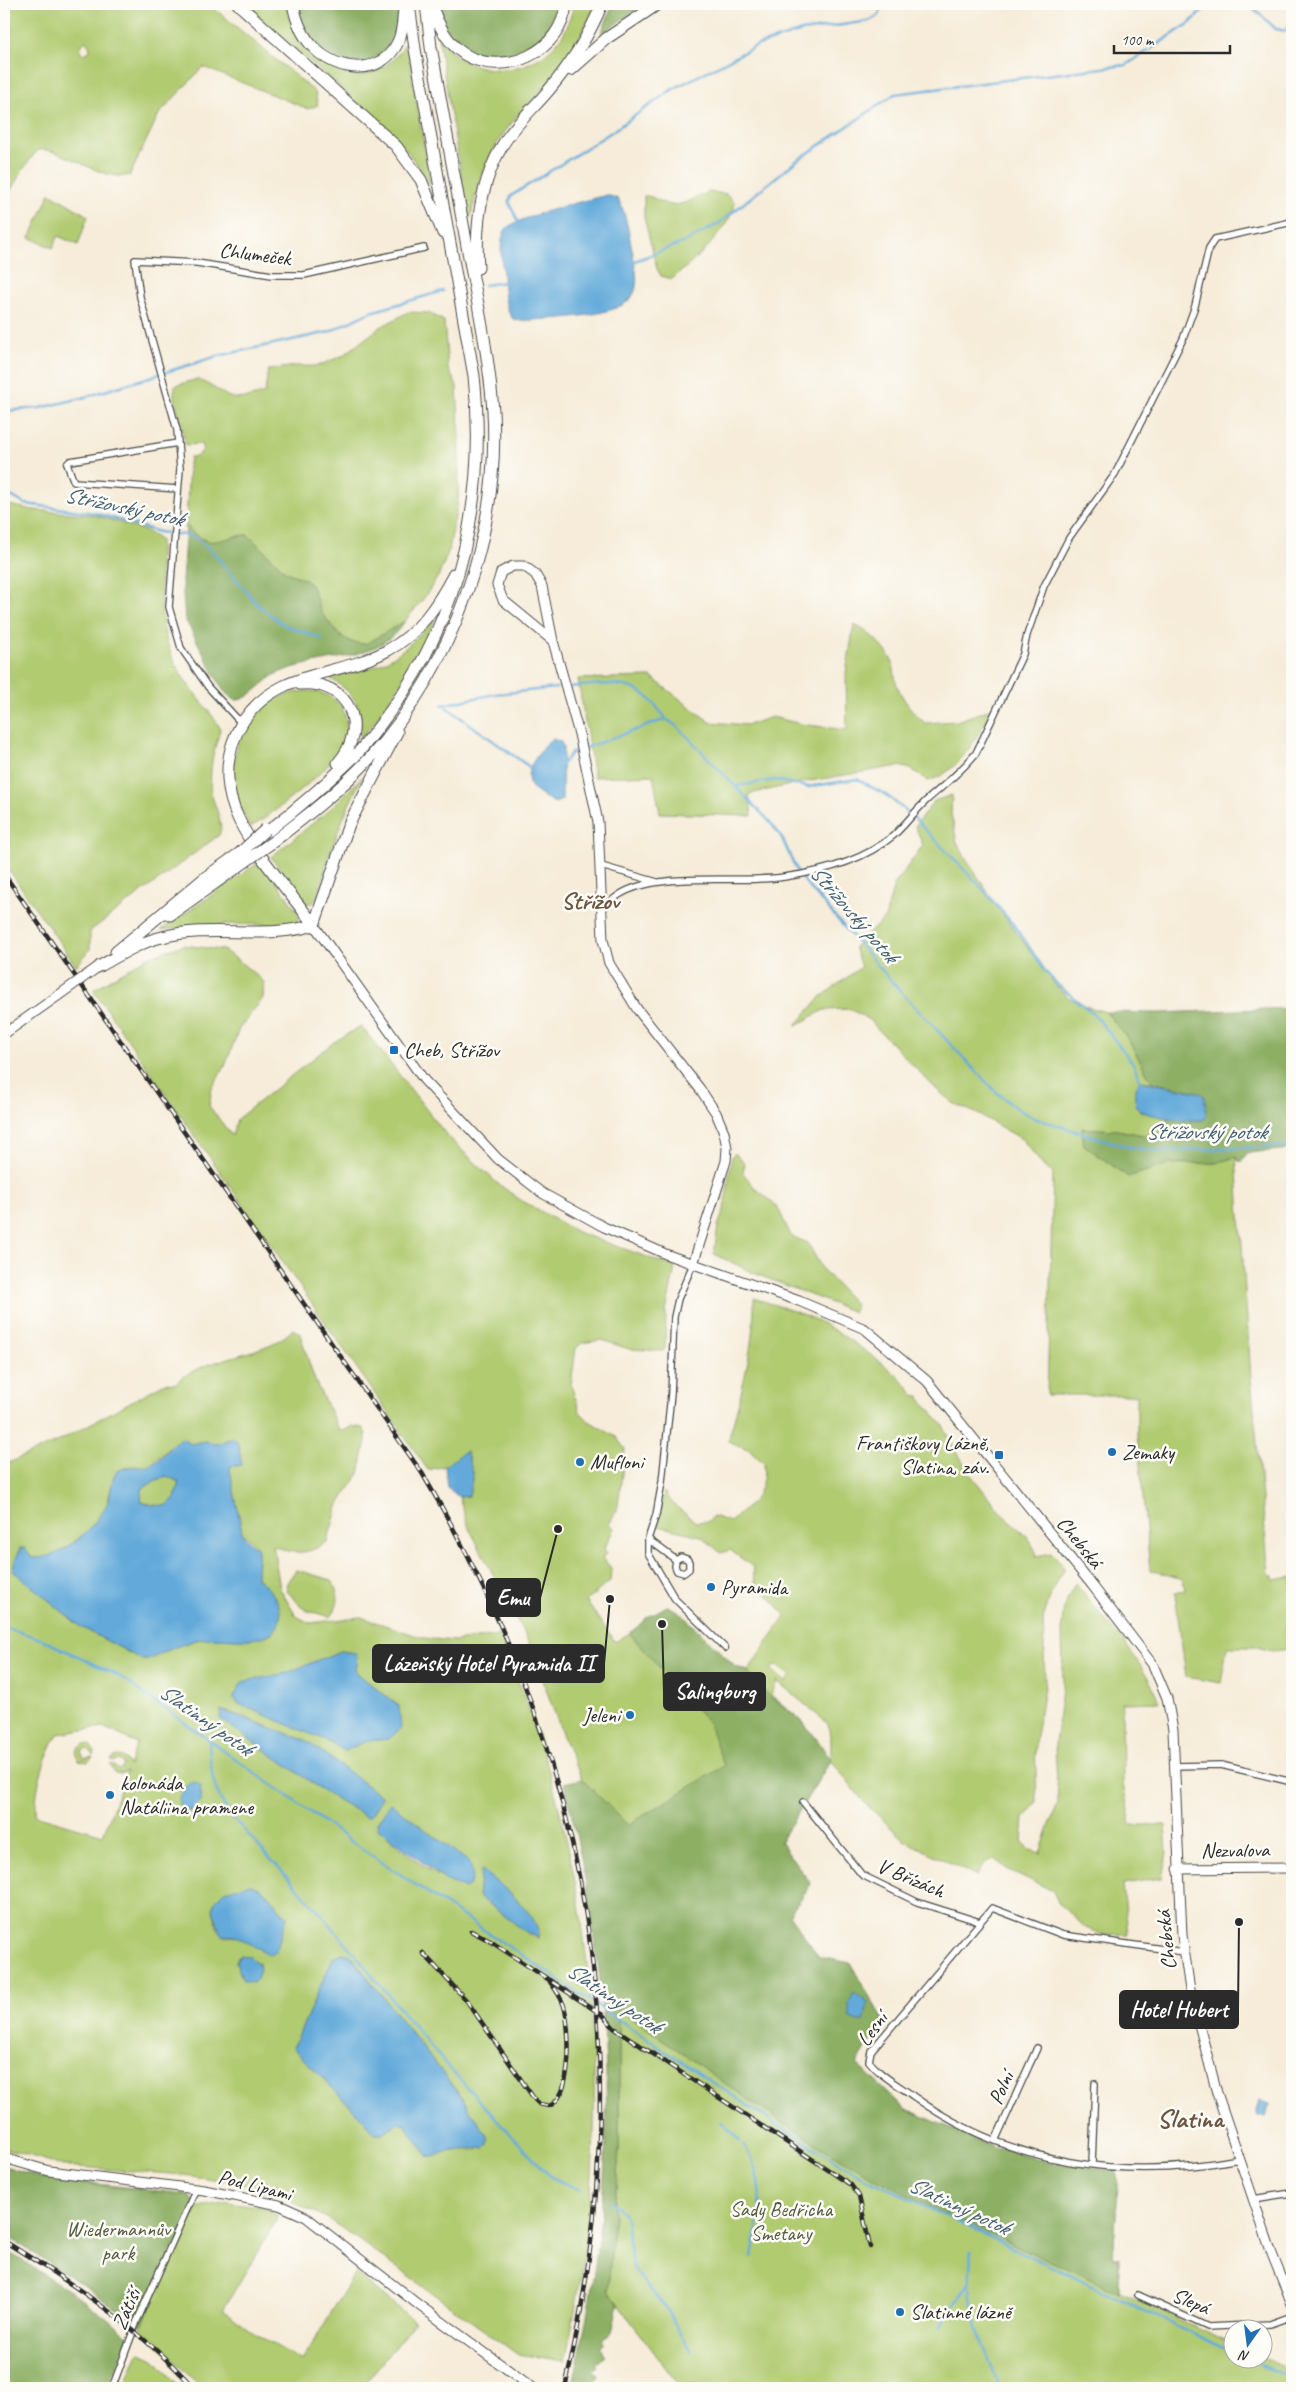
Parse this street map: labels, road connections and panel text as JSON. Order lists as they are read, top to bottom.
{
  "streets": {
    "street": [
      "Chlumeček",
      "Chebská",
      "Nezvalova",
      "V Břízách",
      "Lesní",
      "Polní",
      "Pod Lipami",
      "Slepá",
      "Zátiší"
    ]
  },
  "crossings": [
    ["Chebská", "Nezvalova"],
    ["Chebská", "Lesní"],
    ["V Břízách", "Lesní"],
    ["Lesní", "Polní"],
    ["Pod Lipami", "Zátiší"]
  ],
  "districts": ["Střížov", "Slatina"],
  "water": ["Střížovský potok", "Slatinný potok"],
  "parks": ["Sady Bedřicha Smetany", "Wiedermannův park"],
  "places": {
    "transit": ["Cheb, Střížov", "Františkovy Lázně, Slatina, záv."],
    "other": [
      "Zemaky",
      "Mufloni",
      "Emu",
      "Pyramida",
      "Lázeňský Hotel Pyramida II",
      "Salingburg",
      "Jeleni",
      "kolonáda Natáliina pramene",
      "Hotel Hubert",
      "Slatinné lázně"
    ]
  },
  "scale_bar": "100 m",
  "north": "bottom"
}
